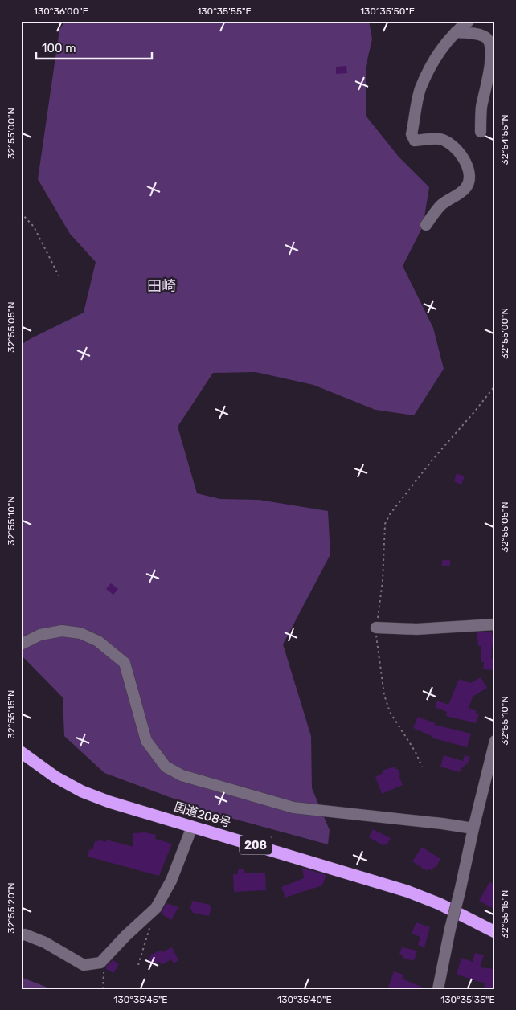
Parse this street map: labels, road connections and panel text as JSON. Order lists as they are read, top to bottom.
{
  "streets": {
    "highway": ["国道208号", "208"]
  },
  "districts": ["田崎"],
  "scale_bar": "100 m",
  "coordinates": [
    "130°36'00\"E",
    "130°35'55\"E",
    "130°35'50\"E",
    "32°55'00\"N",
    "32°54'55\"N",
    "32°55'05\"N",
    "32°55'10\"N",
    "32°55'15\"N",
    "32°55'20\"N",
    "130°35'45\"E",
    "130°35'40\"E",
    "130°35'35\"E"
  ]
}
